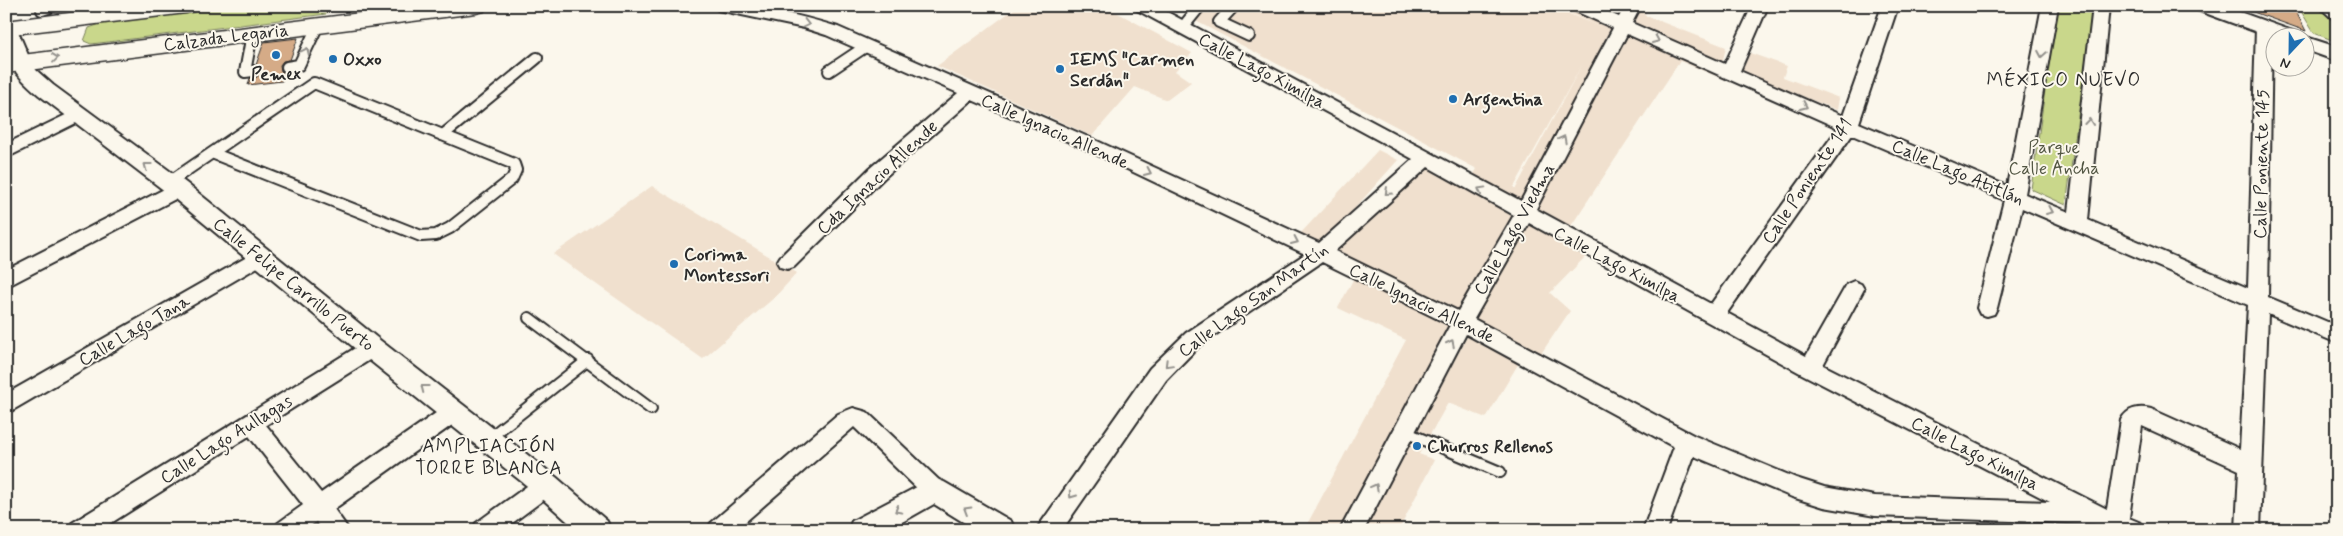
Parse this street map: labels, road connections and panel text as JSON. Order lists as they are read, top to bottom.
{
  "streets": {
    "main road": ["Calzada Legaria"],
    "street": [
      "Calle Lago Ximilpa",
      "Calle Ignacio Allende",
      "Calle Poniente 145",
      "Calle Lago Atitlán",
      "Cda Ignacio Allende",
      "Calle Poniente 141",
      "Calle Lago Viedma",
      "Calle Felipe Carrillo Puerto",
      "Calle Lago San Martín",
      "Calle Lago Tana",
      "Calle Lago Aullagas"
    ]
  },
  "crossings": [
    ["Calzada Legaria", "Calle Felipe Carrillo Puerto"],
    ["Calle Lago Ximilpa", "Calle Ignacio Allende"],
    ["Calle Lago Ximilpa", "Calle Poniente 141"],
    ["Calle Lago Ximilpa", "Calle Lago Viedma"],
    ["Calle Lago Ximilpa", "Calle Lago San Martín"],
    ["Calle Ignacio Allende", "Cda Ignacio Allende"],
    ["Calle Ignacio Allende", "Calle Lago Viedma"],
    ["Calle Ignacio Allende", "Calle Lago San Martín"],
    ["Calle Poniente 145", "Calle Lago Atitlán"],
    ["Calle Lago Atitlán", "Calle Poniente 141"],
    ["Calle Lago Atitlán", "Calle Lago Viedma"],
    ["Calle Felipe Carrillo Puerto", "Calle Lago Tana"],
    ["Calle Felipe Carrillo Puerto", "Calle Lago Aullagas"]
  ],
  "one_way": [
    "Calle Ignacio Allende",
    "Calle Lago Atitlán",
    "Calle Lago Viedma",
    "Calle Lago San Martín"
  ],
  "districts": ["MÉXICO NUEVO", "AMPLIACIÓN TORRE BLANCA"],
  "parks": ["Parque Calle Ancha"],
  "places": [
    "Pemex",
    "Oxxo",
    "IEMS \"Carmen Serdán\"",
    "Argentina",
    "Corima Montessori",
    "Churros Rellenos"
  ],
  "north": "bottom"
}
